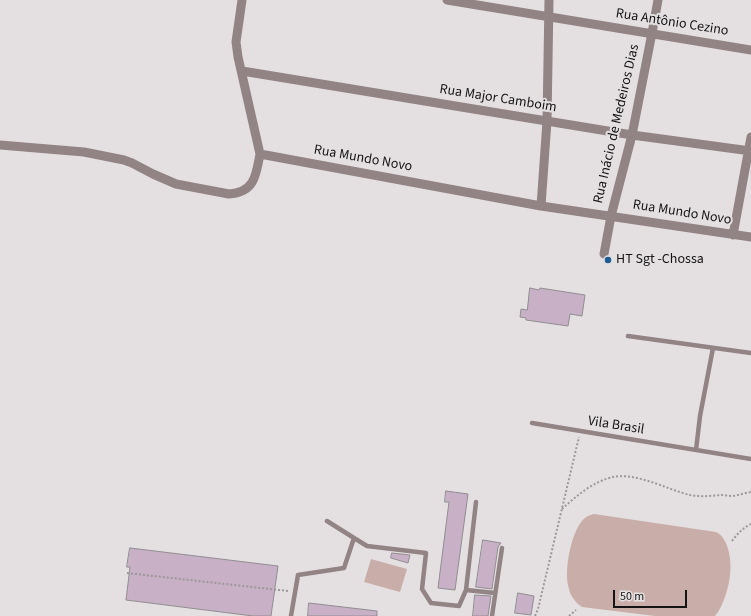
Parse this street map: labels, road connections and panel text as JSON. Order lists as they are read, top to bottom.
{
  "streets": {
    "street": [
      "Rua Antônio Cezino",
      "Rua Major Camboim",
      "Rua Inácio de Medeiros Dias",
      "Rua Mundo Novo"
    ],
    "lane": ["Vila Brasil"]
  },
  "crossings": [
    ["Rua Antônio Cezino", "Rua Inácio de Medeiros Dias"],
    ["Rua Major Camboim", "Rua Inácio de Medeiros Dias"],
    ["Rua Inácio de Medeiros Dias", "Rua Mundo Novo"]
  ],
  "places": ["HT Sgt -Chossa"],
  "scale_bar": "50 m"
}
